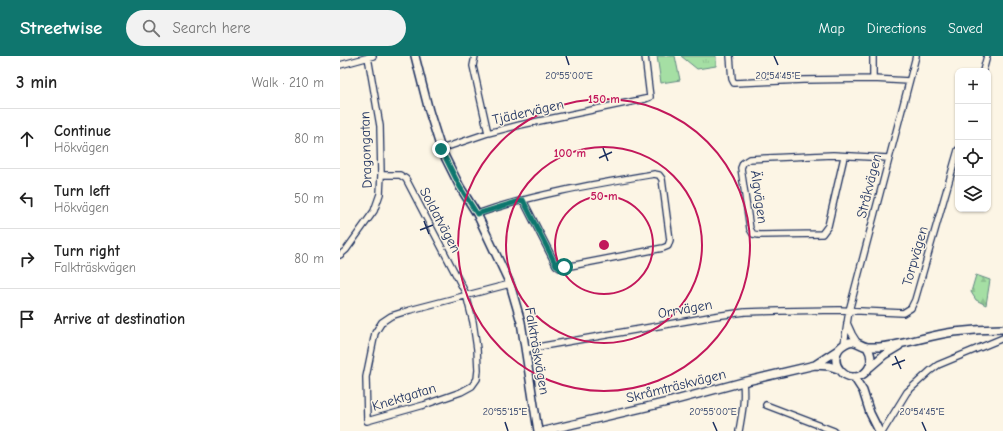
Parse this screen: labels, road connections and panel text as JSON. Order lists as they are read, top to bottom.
{
  "streets": {
    "main road": ["Falkträskvägen", "Skråmträskvägen"],
    "street": [
      "Tjädervägen",
      "Dragongatan",
      "Stråkvägen",
      "Älgvägen",
      "Soldatvägen",
      "Torpvägen",
      "Orrvägen",
      "Knektgatan"
    ]
  },
  "crossings": [
    ["Tjädervägen", "Falkträskvägen"],
    ["Dragongatan", "Soldatvägen"],
    ["Stråkvägen", "Älgvägen"],
    ["Stråkvägen", "Torpvägen"],
    ["Stråkvägen", "Orrvägen"],
    ["Stråkvägen", "Skråmträskvägen"],
    ["Soldatvägen", "Knektgatan"],
    ["Torpvägen", "Orrvägen"],
    ["Orrvägen", "Falkträskvägen"],
    ["Falkträskvägen", "Knektgatan"]
  ],
  "page": {
    "header": "Streetwise",
    "search": "Search here",
    "nav": ["Map", "Directions", "Saved"],
    "heading": ["3 min", "Walk · 210 m"],
    "map_buttons": ["+", "−"],
    "list": [
      ["Continue", "Hökvägen", "80 m"],
      ["Turn left", "Hökvägen", "50 m"],
      ["Turn right", "Falkträskvägen", "80 m"],
      "Arrive at destination"
    ]
  },
  "coordinates": ["20°55'00\"E", "20°54'45\"E", "20°55'15\"E"],
  "rings": ["150 m", "100 m", "50 m"]
}
